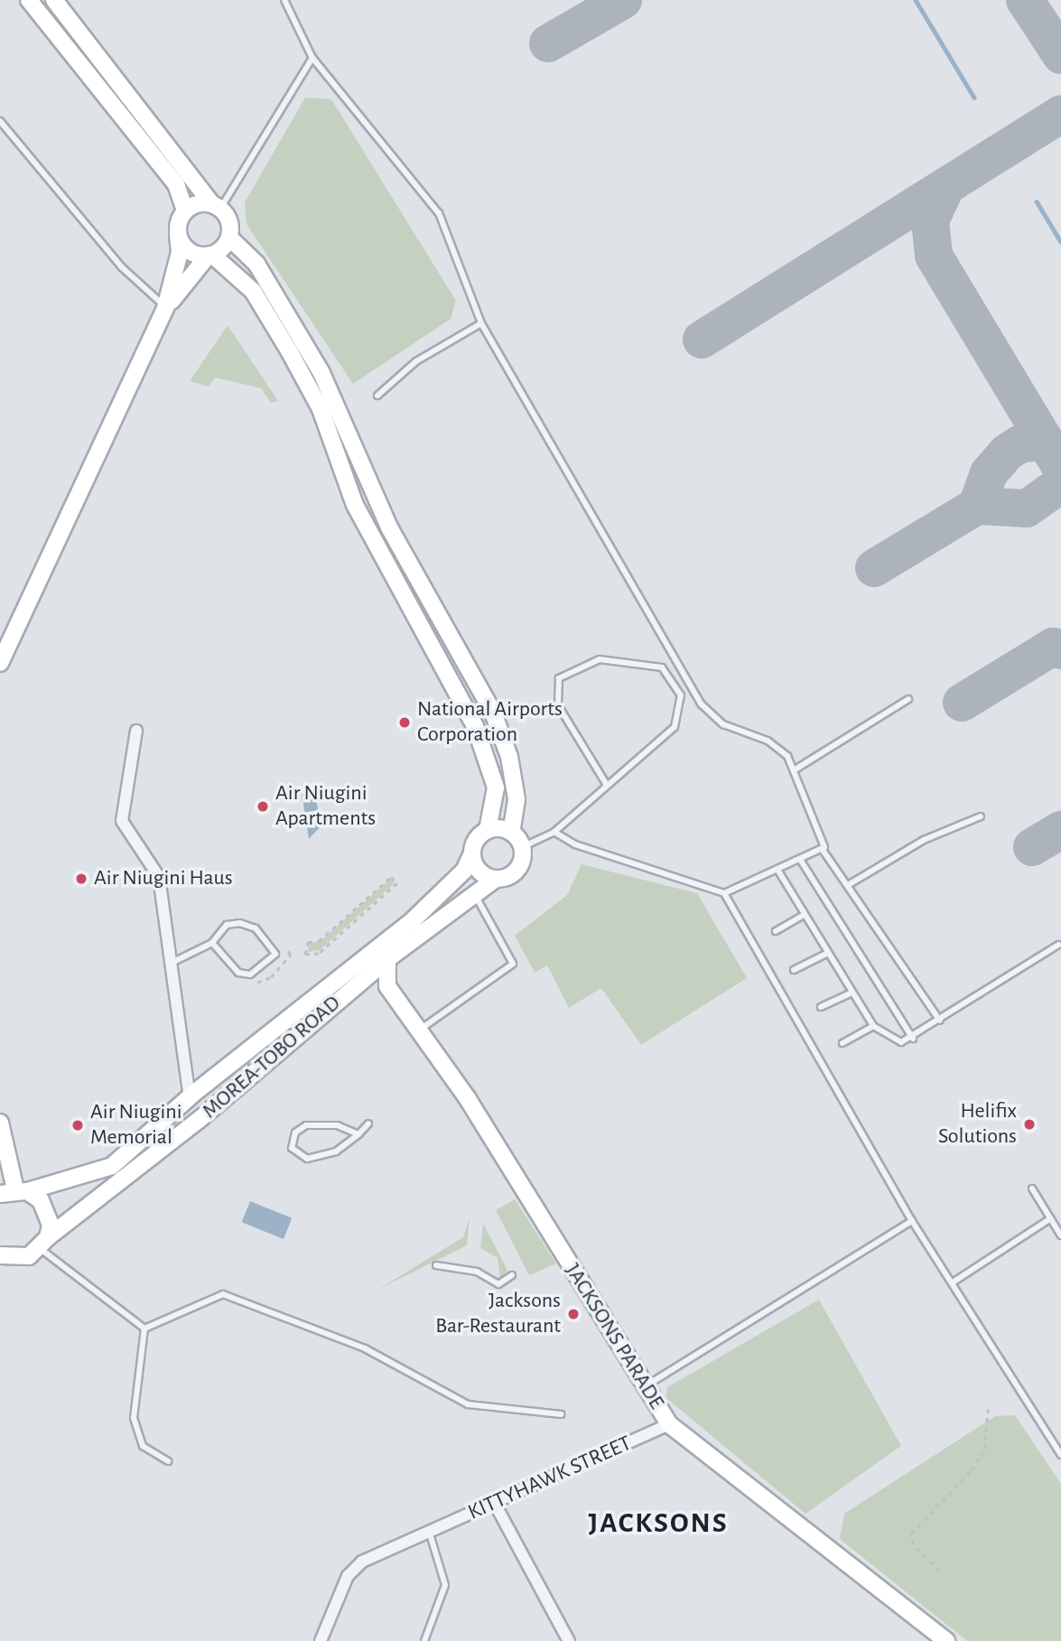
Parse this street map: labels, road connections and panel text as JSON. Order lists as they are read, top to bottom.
{
  "streets": {
    "main road": ["MOREA-TOBO ROAD", "JACKSONS PARADE"],
    "street": ["KITTYHAWK STREET"]
  },
  "crossings": [
    ["JACKSONS PARADE", "KITTYHAWK STREET"]
  ],
  "districts": ["JACKSONS"],
  "places": [
    "National Airports Corporation",
    "Air Niugini Apartments",
    "Air Niugini Haus",
    "Helifix Solutions",
    "Air Niugini Memorial",
    "Jacksons Bar-Restaurant"
  ]
}
